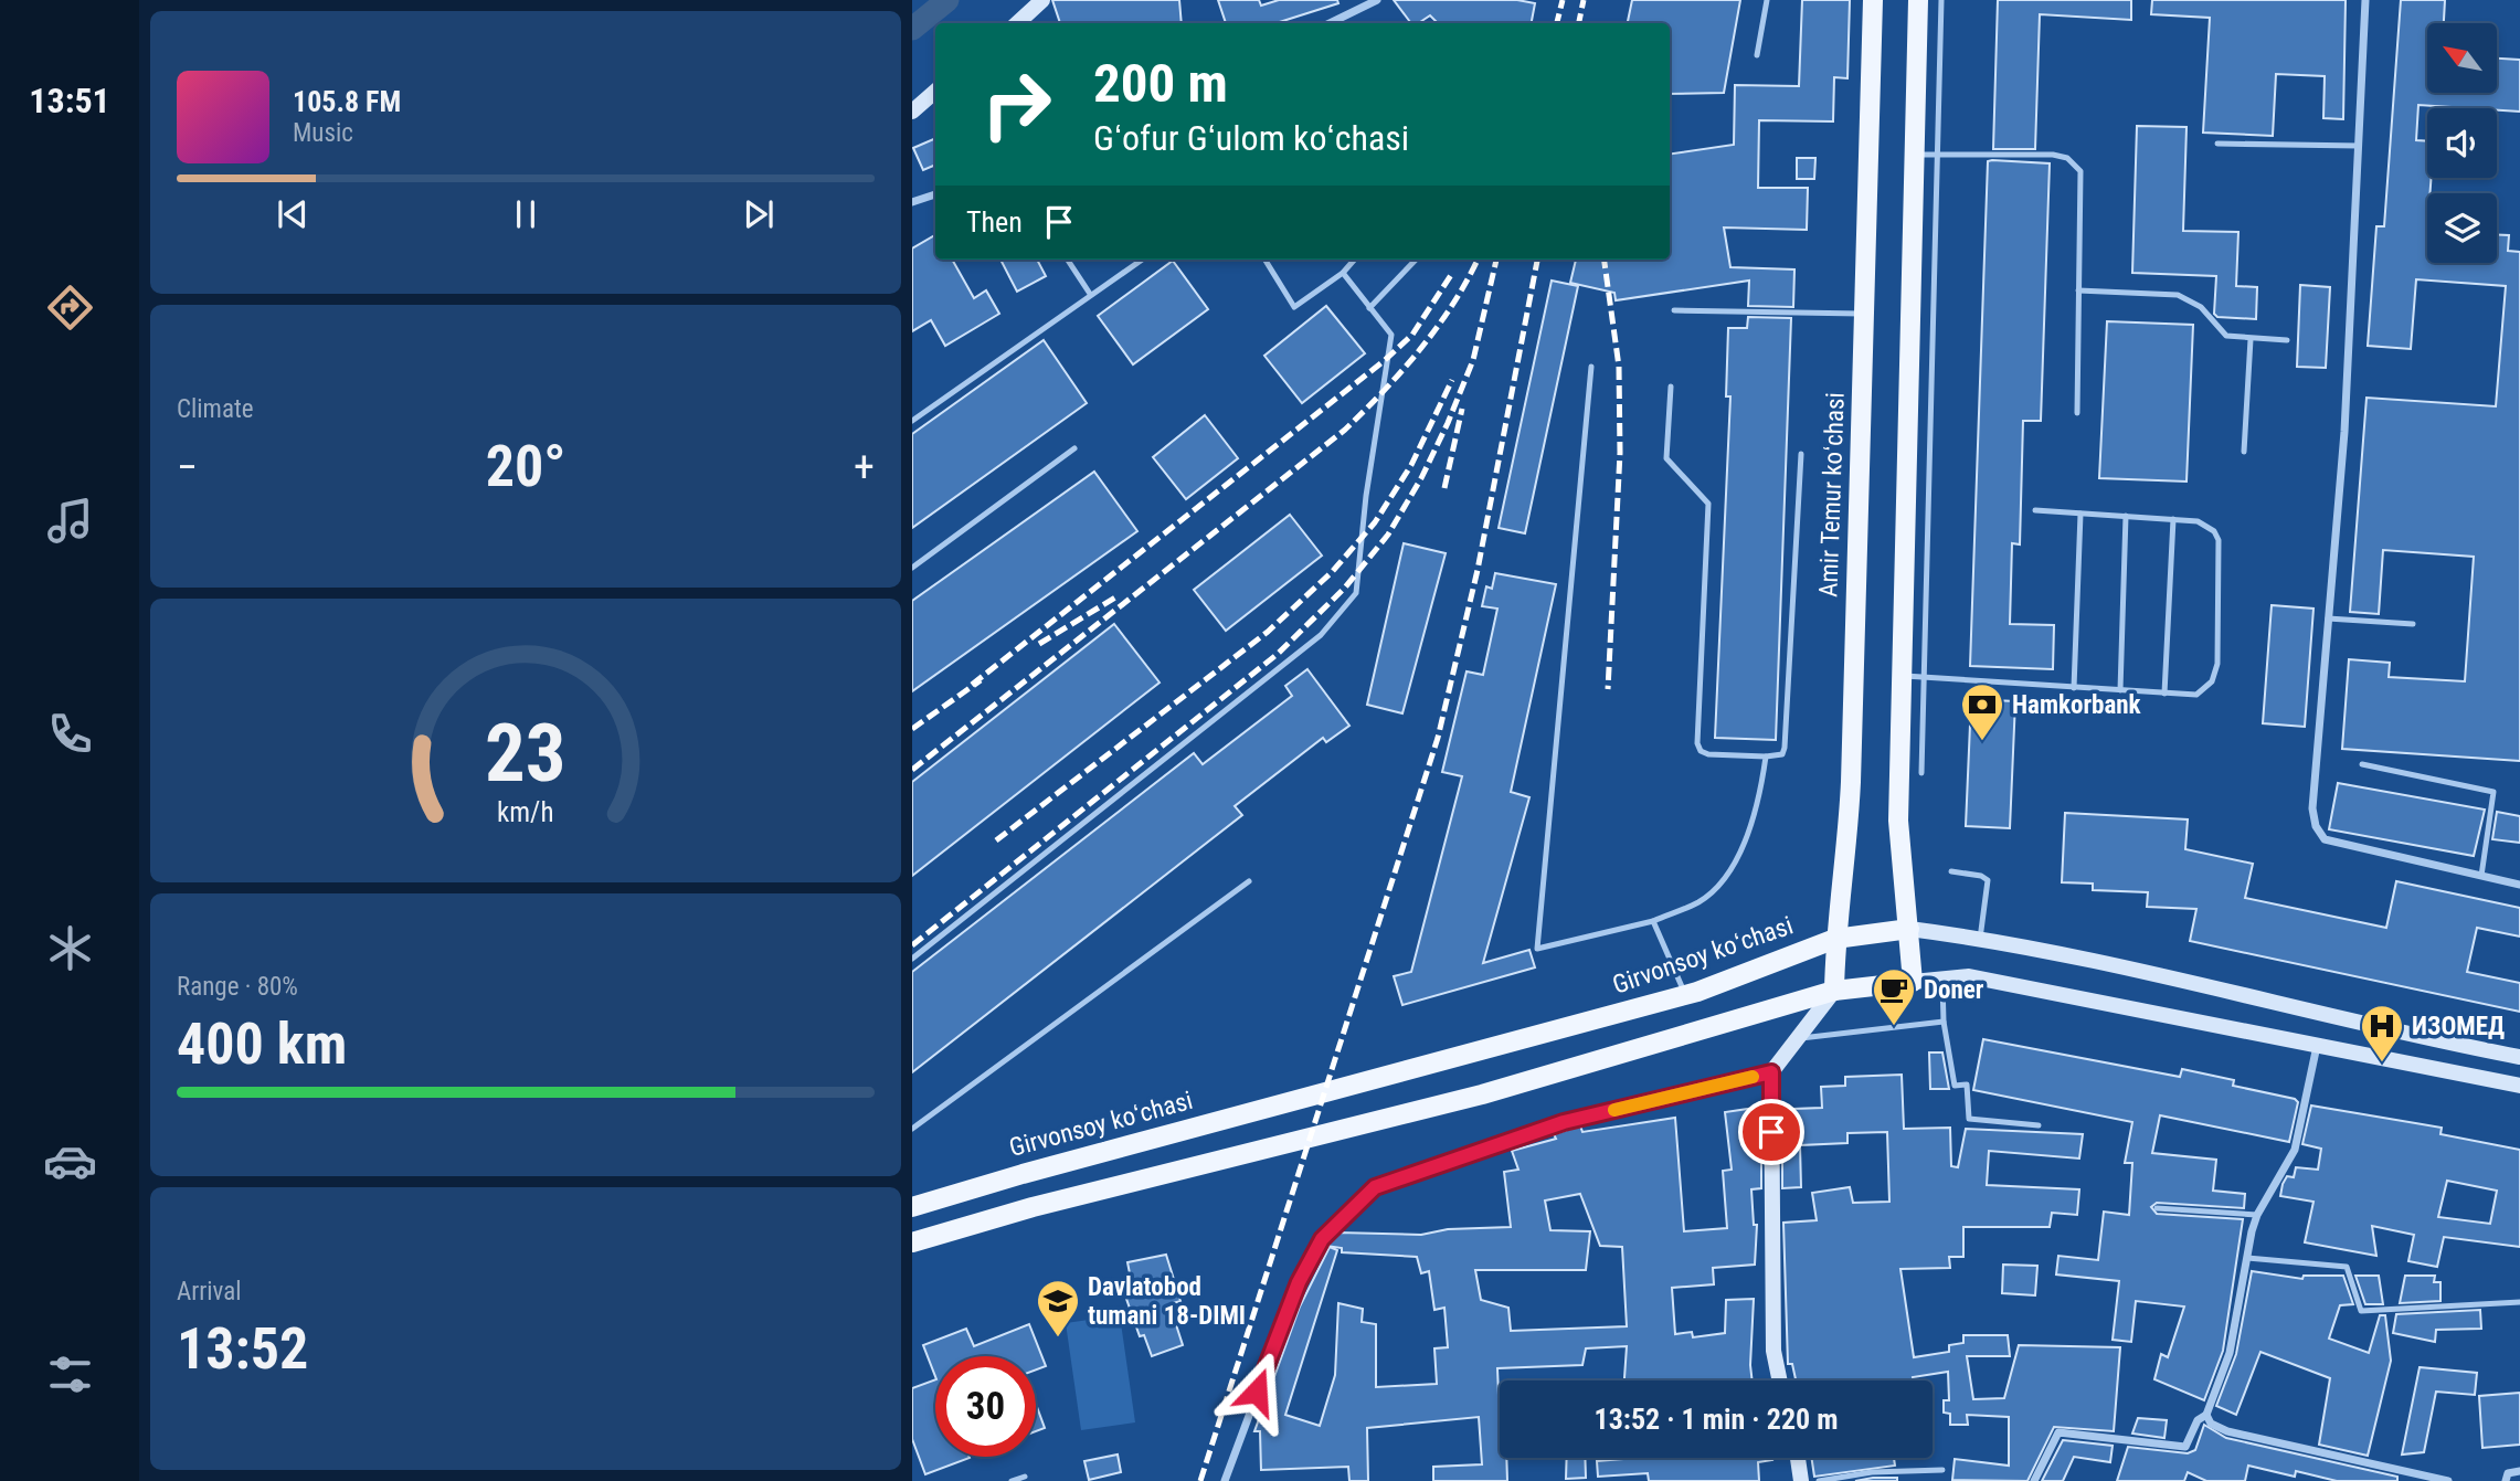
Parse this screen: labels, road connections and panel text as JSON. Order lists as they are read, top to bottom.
{
  "streets": {
    "main road": ["Amir Temur koʻchasi", "Girvonsoy koʻchasi"]
  },
  "crossings": [
    ["Amir Temur koʻchasi", "Girvonsoy koʻchasi"]
  ],
  "places": {
    "bank": ["Hamkorbank"],
    "cafe": ["Doner"],
    "hospital": ["ИЗОМЕД"],
    "school or university": ["Davlatobod tumani 18-DIMI"]
  },
  "north": "top left",
  "page": {
    "tabs": "13:51",
    "turn": ["200 m", "Gʻofur Gʻulom koʻchasi"],
    "song": ["105.8 FM", "Music"],
    "then": "Then",
    "tile": [
      "Climate",
      ["Range · 80%", "400 km"],
      ["Arrival", "13:52"]
    ],
    "heat": ["−", "20°", "+"],
    "limit": "30",
    "trip": "13:52 · 1 min · 220 m",
    "gauge": ["23", "km/h"]
  }
}
